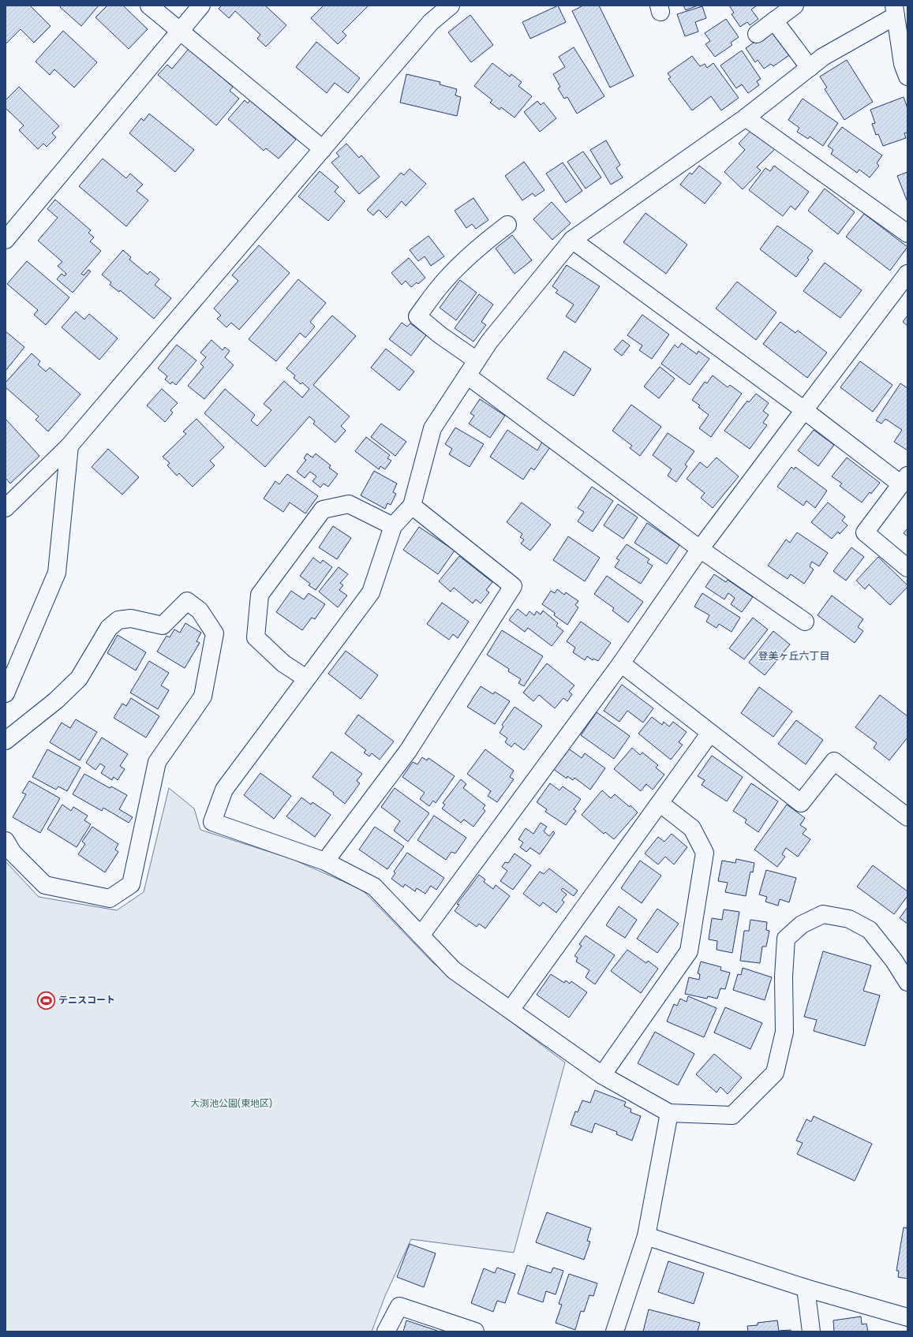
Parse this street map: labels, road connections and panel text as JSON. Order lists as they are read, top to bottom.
{
  "districts": ["登美ヶ丘六丁目"],
  "parks": ["大渕池公園(東地区)"],
  "places": {
    "sports": ["テニスコート"]
  }
}
